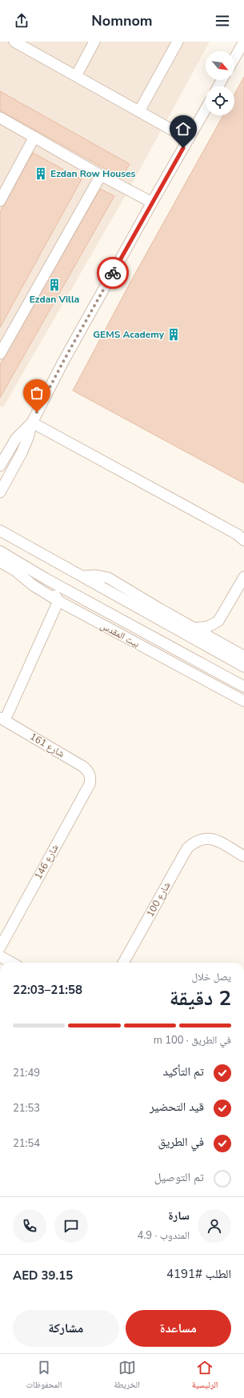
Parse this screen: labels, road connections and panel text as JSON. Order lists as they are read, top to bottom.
{
  "streets": {
    "street": [
      "بيت المقدس",
      "شارع 161",
      "شارع 146",
      "شارع 100"
    ]
  },
  "crossings": [
    ["شارع 161", "شارع 146"]
  ],
  "places": {
    "building": ["Ezdan Row Houses", "Ezdan Villa", "GEMS Academy"]
  },
  "north": "bottom right",
  "page": {
    "header": "Nomnom",
    "heading": ["2 دقيقة", "يصل خلال", "21:58–22:03"],
    "panel": [
      "سارة",
      "المندوب · 4.9",
      "الطلب #4191",
      "AED 39.15"
    ],
    "bar": "في الطريق · 100 m",
    "list": [
      ["تم التأكيد", "21:49"],
      ["قيد التحضير", "21:53"],
      ["في الطريق", "21:54"],
      "تم التوصيل"
    ],
    "buttons": ["مساعدة", "مشاركة"],
    "tabs": ["الرئيسية", "الخريطة", "المحفوظات"]
  }
}
